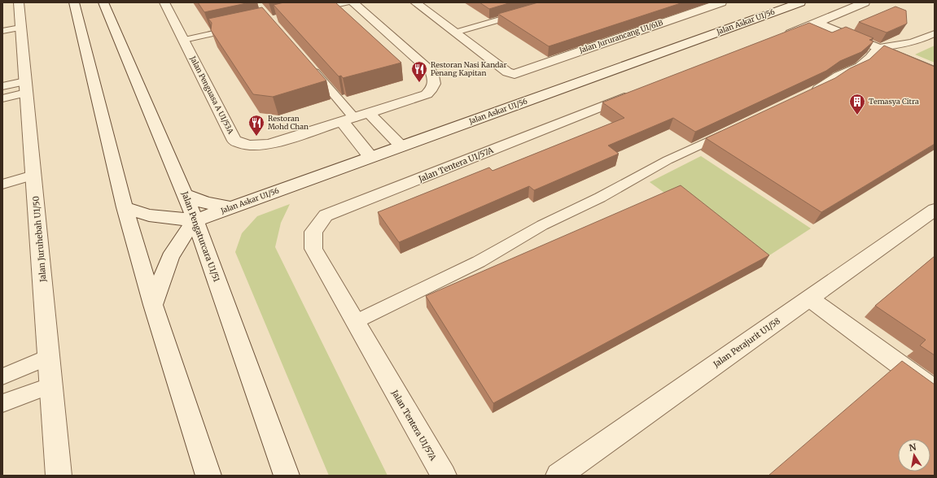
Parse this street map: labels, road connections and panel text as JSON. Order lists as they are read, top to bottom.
{
  "streets": {
    "street": [
      "Jalan Askar U1/56",
      "Jalan Jururancang U1/61B",
      "Jalan Penguasa A U1/53A",
      "Jalan Tentera U1/57A",
      "Jalan Pengaturcara U1/51",
      "Jalan Juruhebah U1/50",
      "Jalan Perajurit U1/58"
    ]
  },
  "crossings": [
    ["Jalan Askar U1/56", "Jalan Pengaturcara U1/51"]
  ],
  "places": {
    "restaurant": ["Restoran Nasi Kandar Penang Kapitan", "Restoran Mohd Chan"],
    "building": ["Temasya Citra"]
  },
  "north": "top"
}
